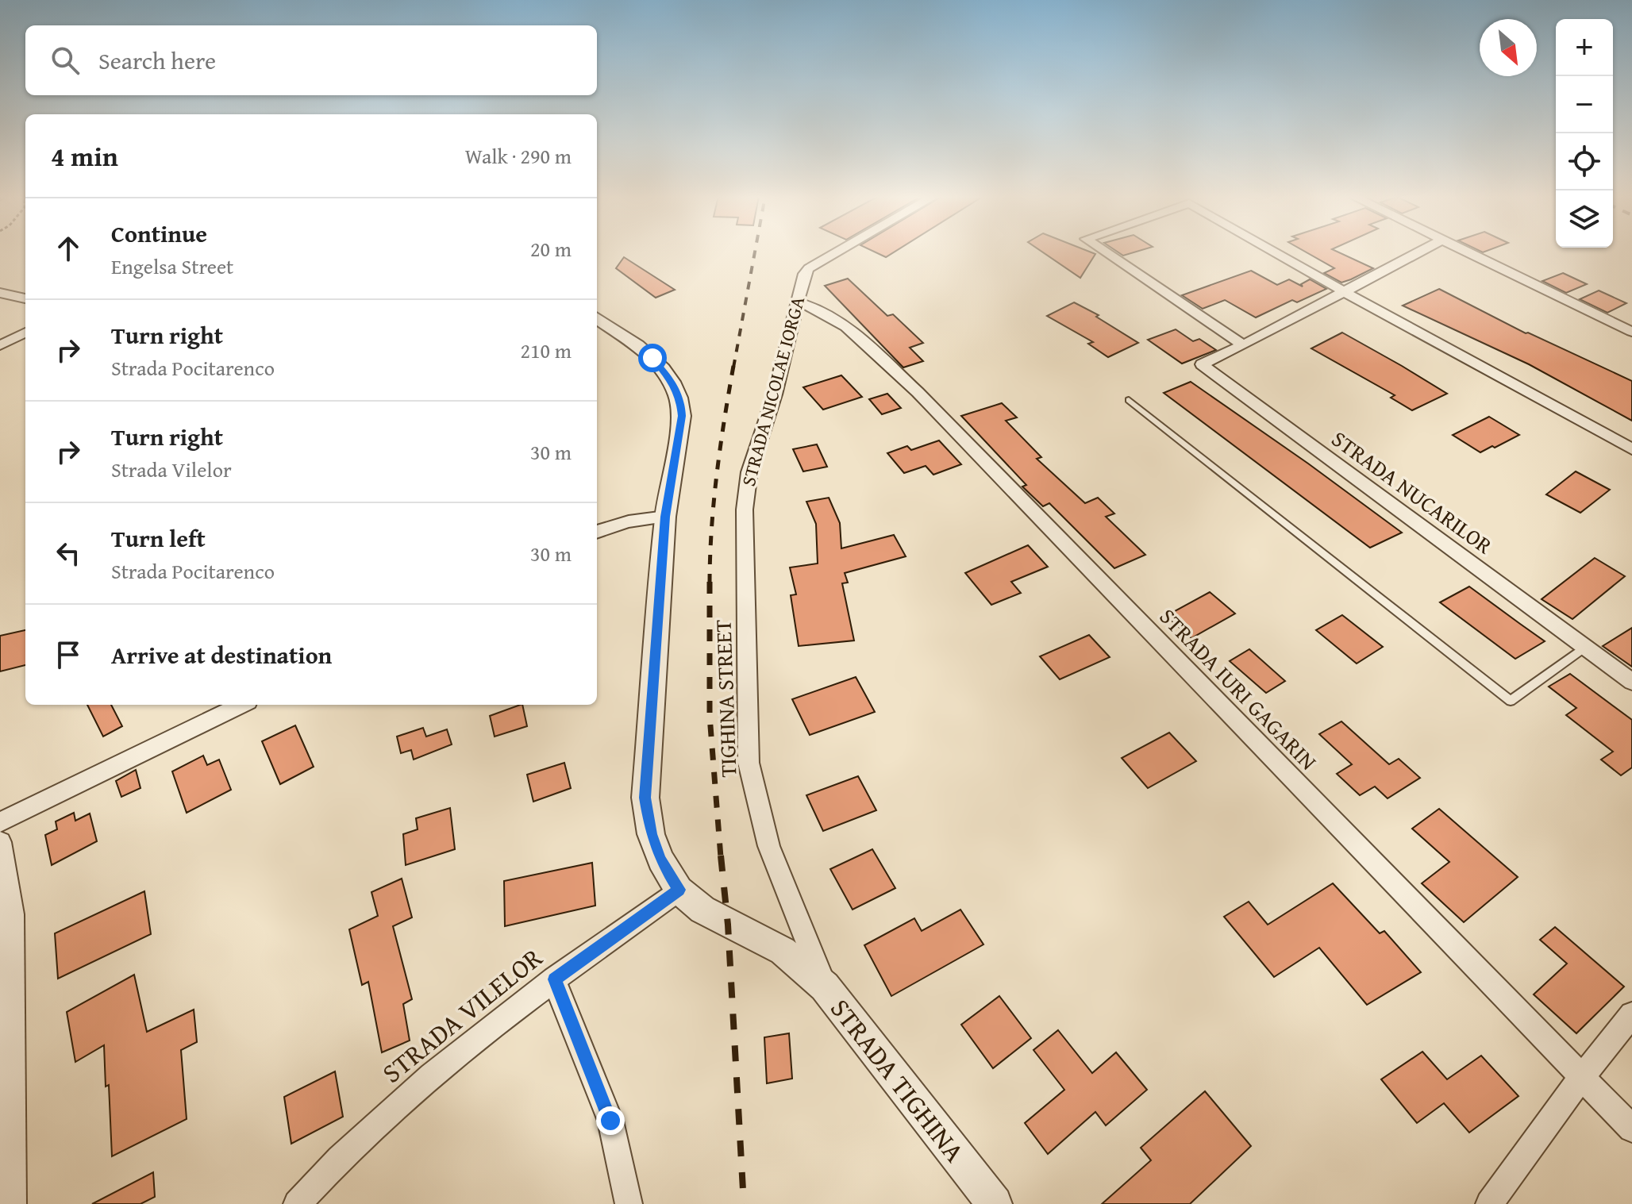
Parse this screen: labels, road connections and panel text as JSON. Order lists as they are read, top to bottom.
{
  "streets": {
    "street": [
      "STRADA NICOLAE IORGA",
      "STRADA NUCARILOR",
      "STRADA IURI GAGARIN",
      "TIGHINA STREET",
      "STRADA VILELOR",
      "STRADA TIGHINA"
    ]
  },
  "crossings": [
    ["STRADA NICOLAE IORGA", "STRADA IURI GAGARIN"],
    ["STRADA NICOLAE IORGA", "TIGHINA STREET"],
    ["TIGHINA STREET", "STRADA TIGHINA"],
    ["STRADA VILELOR", "STRADA TIGHINA"]
  ],
  "north": "bottom right",
  "page": {
    "map_buttons": ["+", "−"],
    "search": "Search here",
    "heading": ["4 min", "Walk · 290 m"],
    "list": [
      ["Continue", "Engelsa Street", "20 m"],
      ["Turn right", "Strada Pocitarenco", "210 m"],
      ["Turn right", "Strada Vilelor", "30 m"],
      ["Turn left", "Strada Pocitarenco", "30 m"],
      "Arrive at destination"
    ]
  }
}
